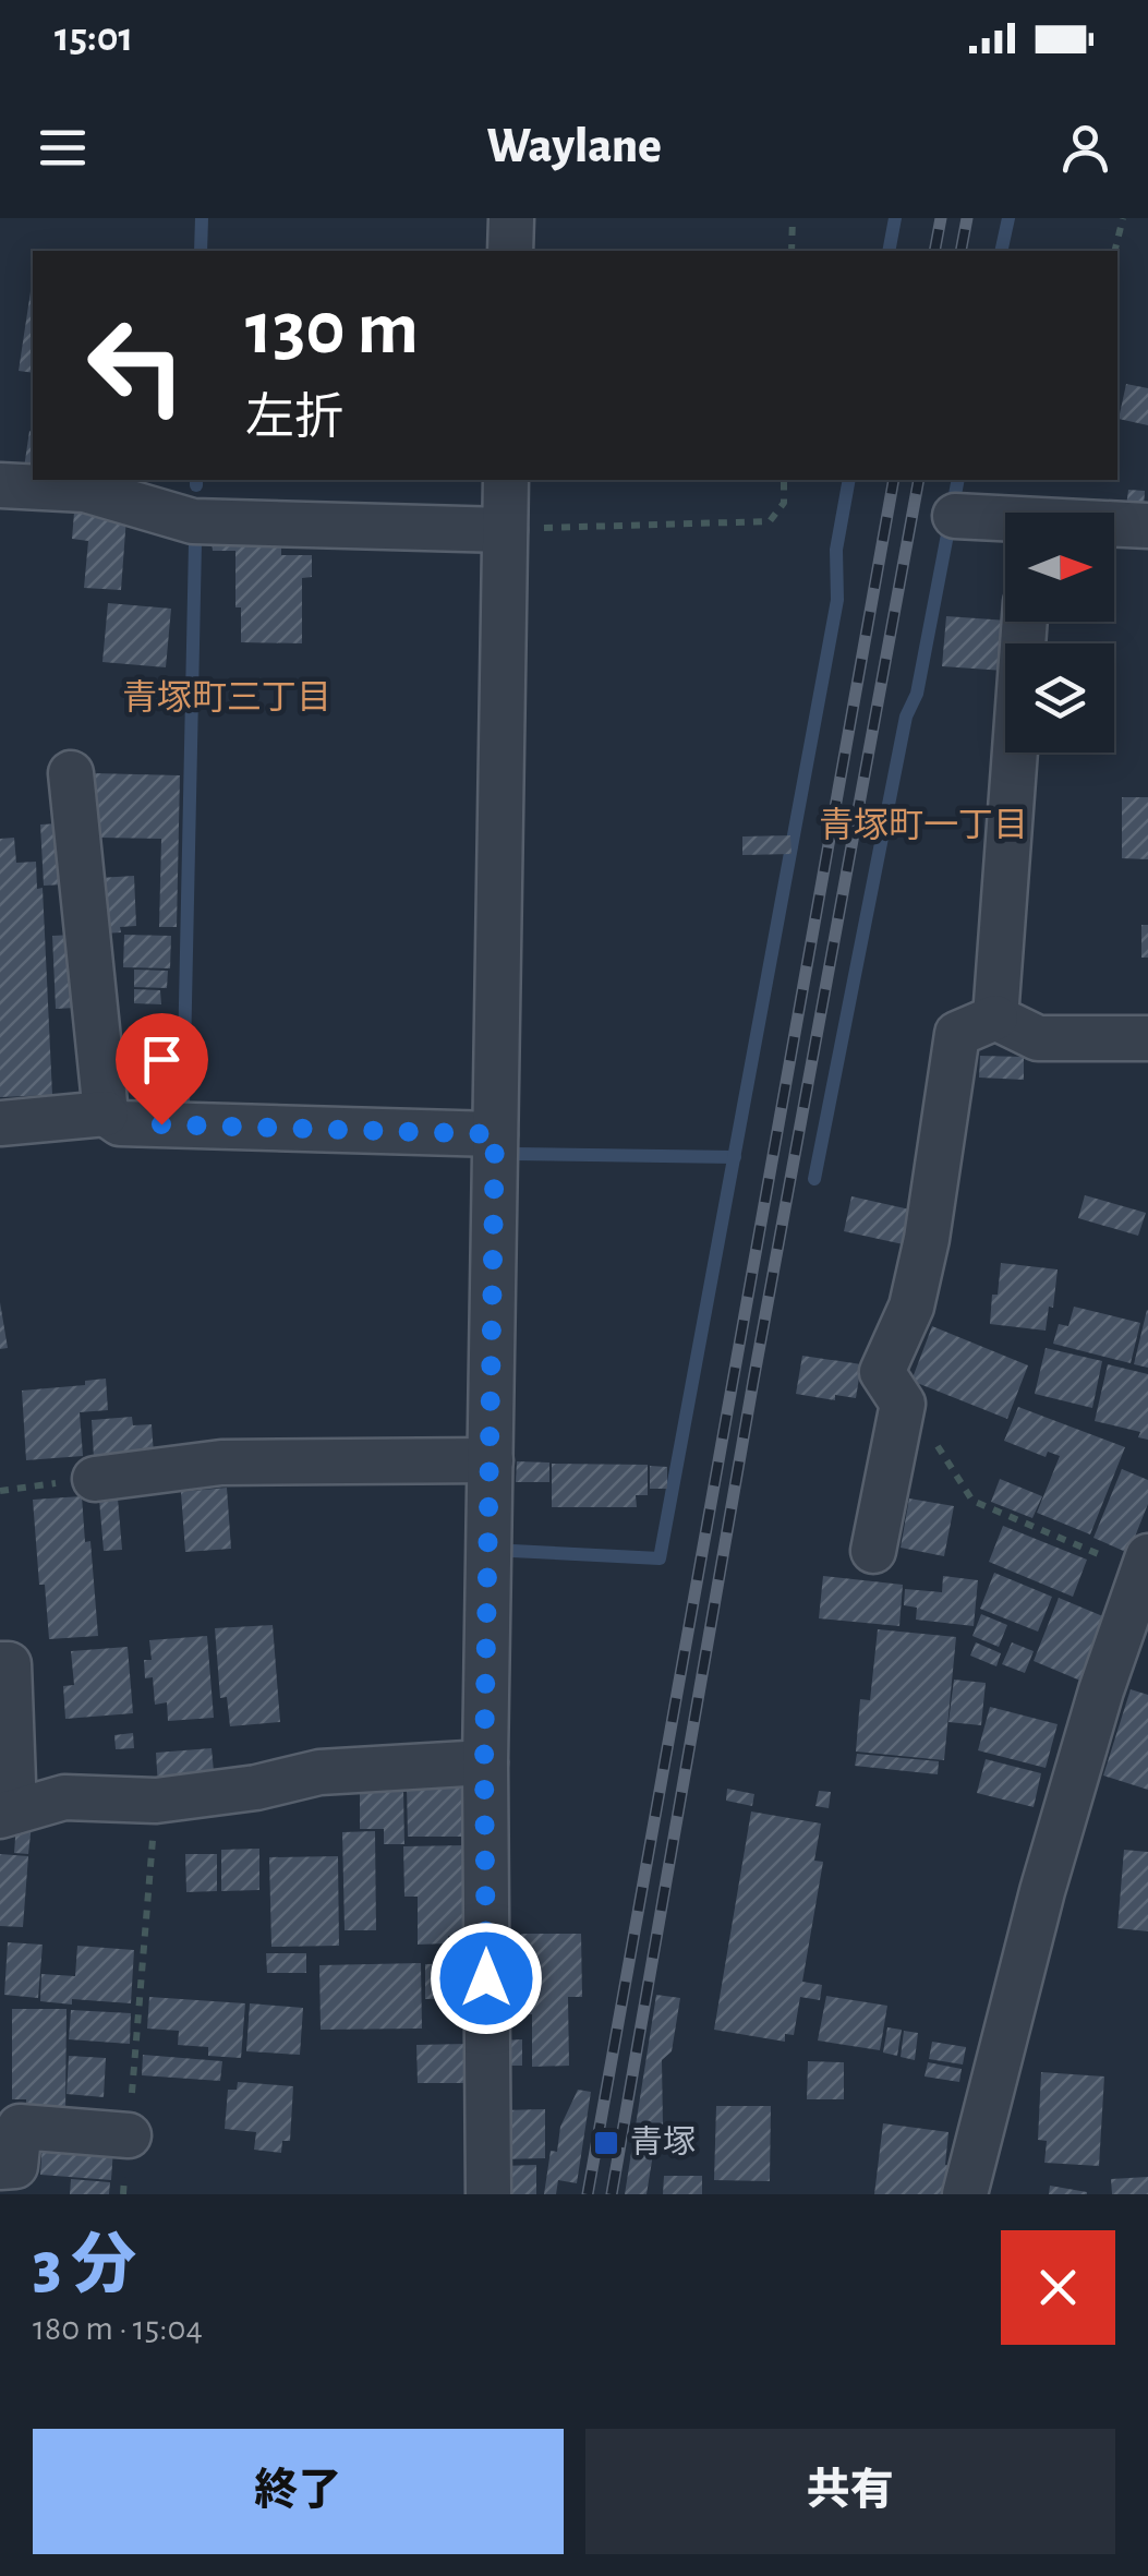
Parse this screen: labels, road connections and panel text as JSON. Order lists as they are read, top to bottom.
{
  "districts": ["青塚町三丁目", "青塚町一丁目"],
  "places": {
    "transit": ["青塚"]
  },
  "north": "right",
  "page": {
    "status": "15:01",
    "header": "Waylane",
    "turn": ["130 m", "左折"],
    "heading": ["3 分", "180 m · 15:04"],
    "buttons": ["終了", "共有"]
  }
}
